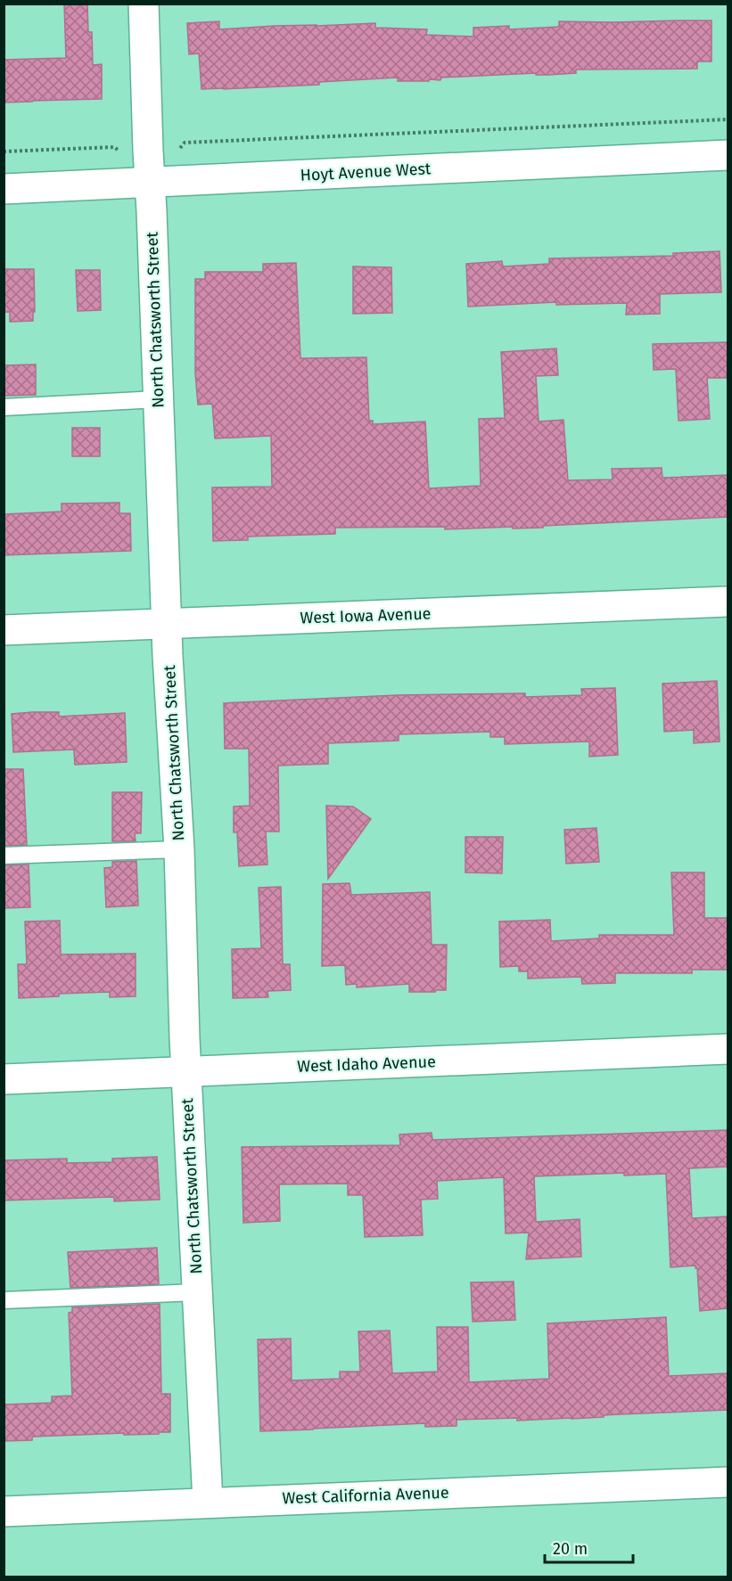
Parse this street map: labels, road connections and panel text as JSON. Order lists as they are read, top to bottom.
{
  "streets": {
    "street": [
      "Hoyt Avenue West",
      "North Chatsworth Street",
      "West Iowa Avenue",
      "West Idaho Avenue",
      "West California Avenue"
    ]
  },
  "crossings": [
    ["Hoyt Avenue West", "North Chatsworth Street"],
    ["North Chatsworth Street", "West Iowa Avenue"],
    ["North Chatsworth Street", "West Idaho Avenue"],
    ["North Chatsworth Street", "West California Avenue"]
  ],
  "scale_bar": "20 m"
}
